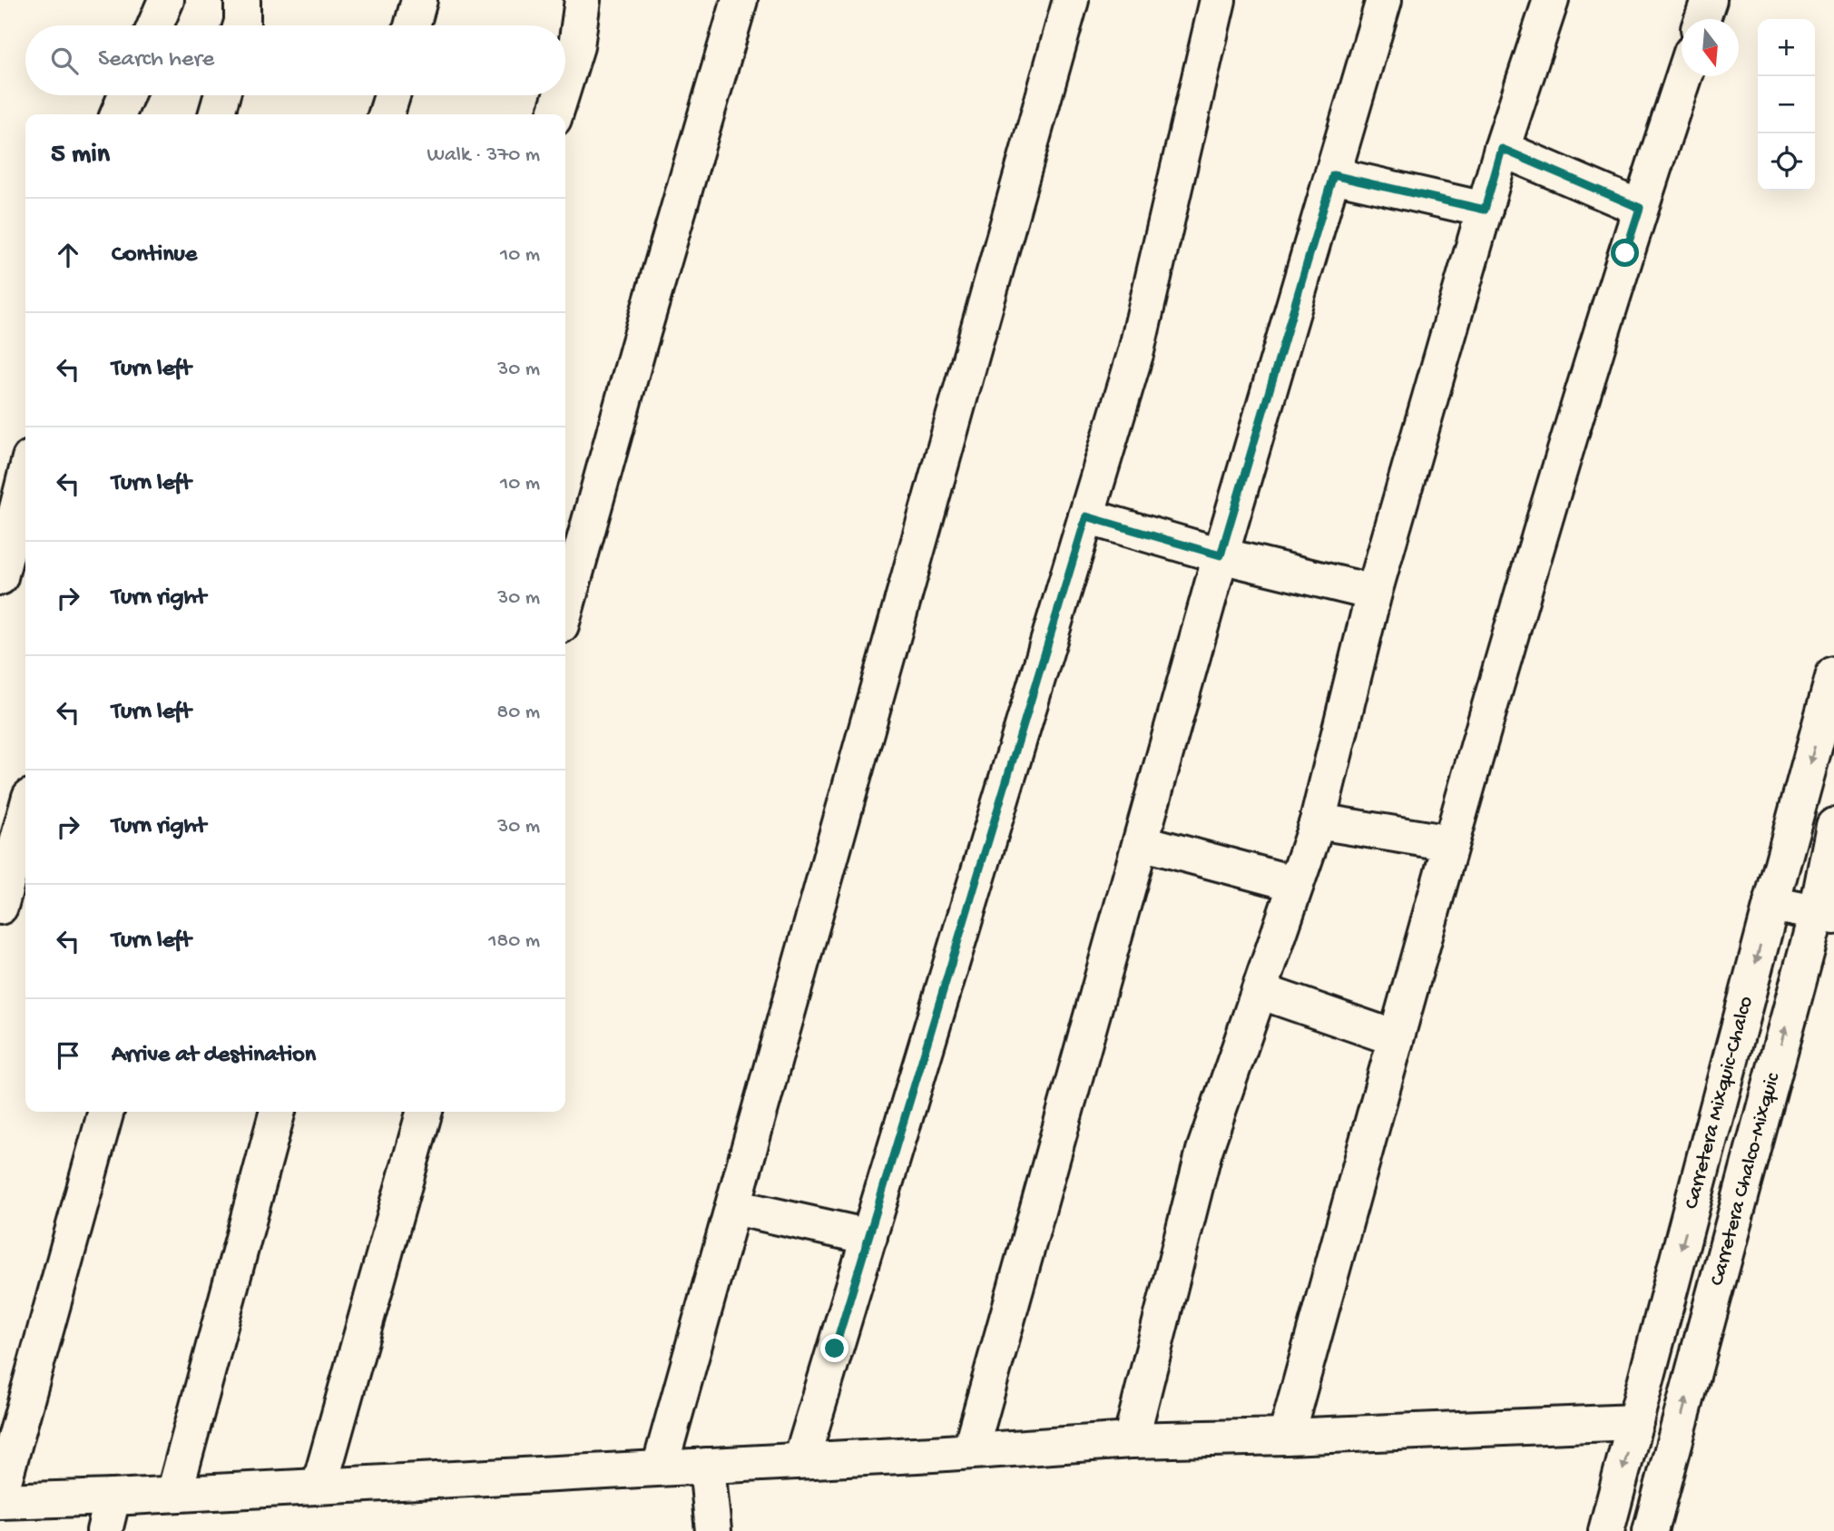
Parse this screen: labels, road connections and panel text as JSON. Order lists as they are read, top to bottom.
{
  "streets": {
    "street": ["Carretera Mixquic-Chalco", "Carretera Chalco-Mixquic"]
  },
  "one_way": ["Carretera Mixquic-Chalco", "Carretera Chalco-Mixquic"],
  "north": "bottom",
  "page": {
    "map_buttons": ["+", "−"],
    "search": "Search here",
    "heading": ["5 min", "Walk · 370 m"],
    "list": [
      ["Continue", "10 m"],
      ["Turn left", "30 m"],
      ["Turn left", "10 m"],
      ["Turn right", "30 m"],
      ["Turn left", "80 m"],
      ["Turn right", "30 m"],
      ["Turn left", "180 m"],
      "Arrive at destination"
    ]
  }
}
